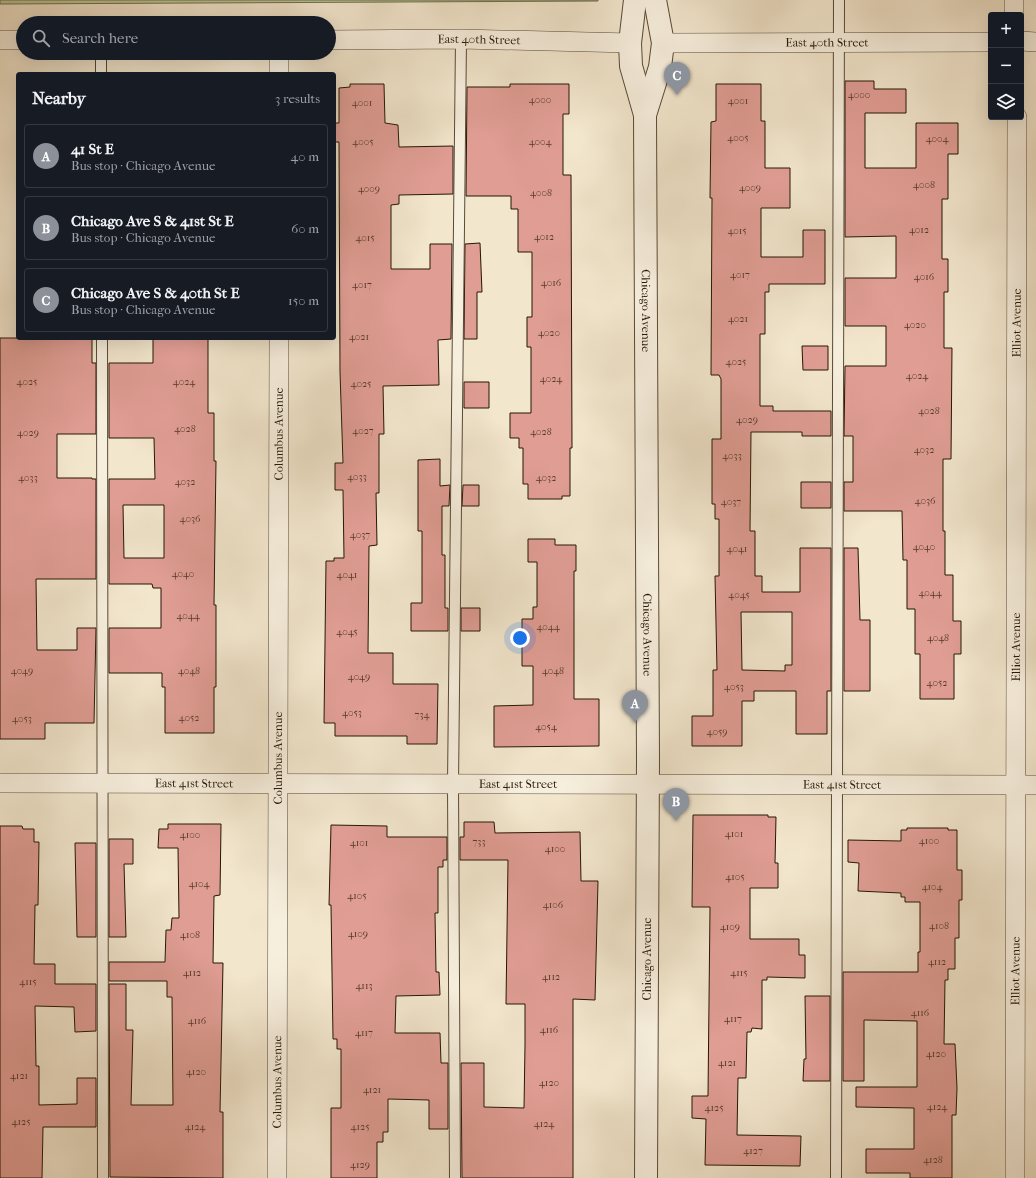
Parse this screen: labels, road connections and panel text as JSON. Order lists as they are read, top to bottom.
{
  "streets": {
    "street": [
      "East 40th Street",
      "Chicago Avenue",
      "Elliot Avenue",
      "Columbus Avenue",
      "East 41st Street"
    ]
  },
  "crossings": [
    ["East 40th Street", "Chicago Avenue"],
    ["Chicago Avenue", "East 41st Street"],
    ["Elliot Avenue", "East 41st Street"],
    ["Columbus Avenue", "East 41st Street"]
  ],
  "house_numbers": [
    "4000",
    "4000",
    "4001",
    "4001",
    "4005",
    "4004",
    "4005",
    "4004",
    "4008",
    "4009",
    "4009",
    "4008",
    "4012",
    "4015",
    "4012",
    "4015",
    "4017",
    "4016",
    "4016",
    "4017",
    "4021",
    "4020",
    "4020",
    "4021",
    "4025",
    "4024",
    "4024",
    "4025",
    "4024",
    "4025",
    "4028",
    "4029",
    "4028",
    "4027",
    "4028",
    "4029",
    "4032",
    "4033",
    "4033",
    "4033",
    "4032",
    "4032",
    "4036",
    "4037",
    "4036",
    "4037",
    "4040",
    "4041",
    "4040",
    "4041",
    "4044",
    "4045",
    "4044",
    "4044",
    "4045",
    "4048",
    "4049",
    "4048",
    "4048",
    "4049",
    "4052",
    "4053",
    "4053",
    "734",
    "4052",
    "4053",
    "4054",
    "4059",
    "4101",
    "4100",
    "4100",
    "733",
    "4101",
    "4100",
    "4105",
    "4104",
    "4104",
    "4105",
    "4106",
    "4108",
    "4109",
    "4109",
    "4108",
    "4112",
    "4112",
    "4115",
    "4112",
    "4115",
    "4113",
    "4116",
    "4117",
    "4116",
    "4116",
    "4117",
    "4120",
    "4121",
    "4120",
    "4121",
    "4120",
    "4121",
    "4124",
    "4125",
    "4125",
    "4124",
    "4124",
    "4125",
    "4127",
    "4128",
    "4129"
  ],
  "page": {
    "map_buttons": ["+", "−"],
    "search": "Search here",
    "pins": ["C", "A", "B"],
    "heading": ["Nearby", "3 results"],
    "list": [
      {
        "mark": "A",
        "name": "41 St E",
        "note": "Bus stop · Chicago Avenue",
        "value": "40 m"
      },
      {
        "mark": "B",
        "name": "Chicago Ave S & 41st St E",
        "note": "Bus stop · Chicago Avenue",
        "value": "60 m"
      },
      {
        "mark": "C",
        "name": "Chicago Ave S & 40th St E",
        "note": "Bus stop · Chicago Avenue",
        "value": "150 m"
      }
    ]
  }
}
